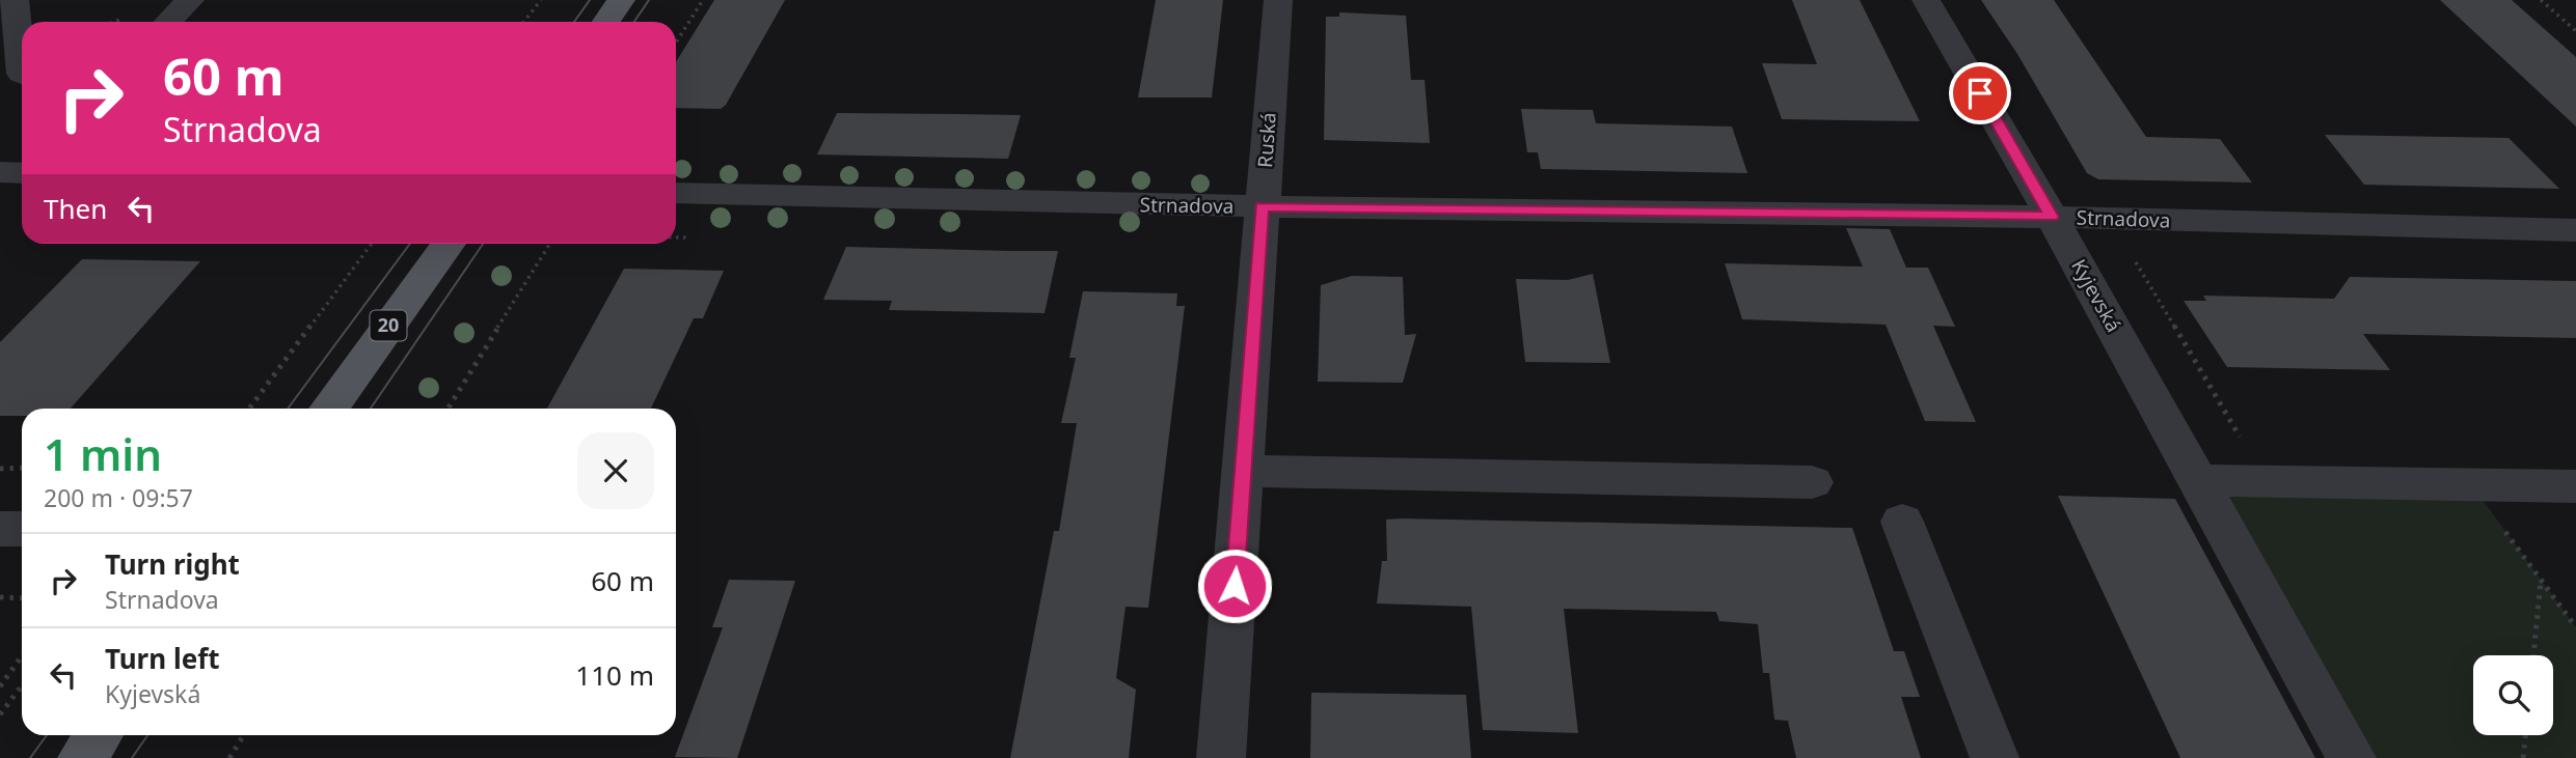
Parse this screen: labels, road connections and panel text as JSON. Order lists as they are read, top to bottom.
{
  "streets": {
    "main road": ["20"],
    "street": ["Ruská", "Strnadova", "Kyjevská"]
  },
  "crossings": [
    ["Ruská", "Strnadova"],
    ["Strnadova", "Kyjevská"]
  ],
  "page": {
    "turn": ["60 m", "Strnadova"],
    "then": "Then",
    "heading": ["1 min", "200 m · 09:57"],
    "list": [
      {
        "name": "Turn right",
        "note": "Strnadova",
        "value": "60 m"
      },
      {
        "name": "Turn left",
        "note": "Kyjevská",
        "value": "110 m"
      }
    ]
  }
}
